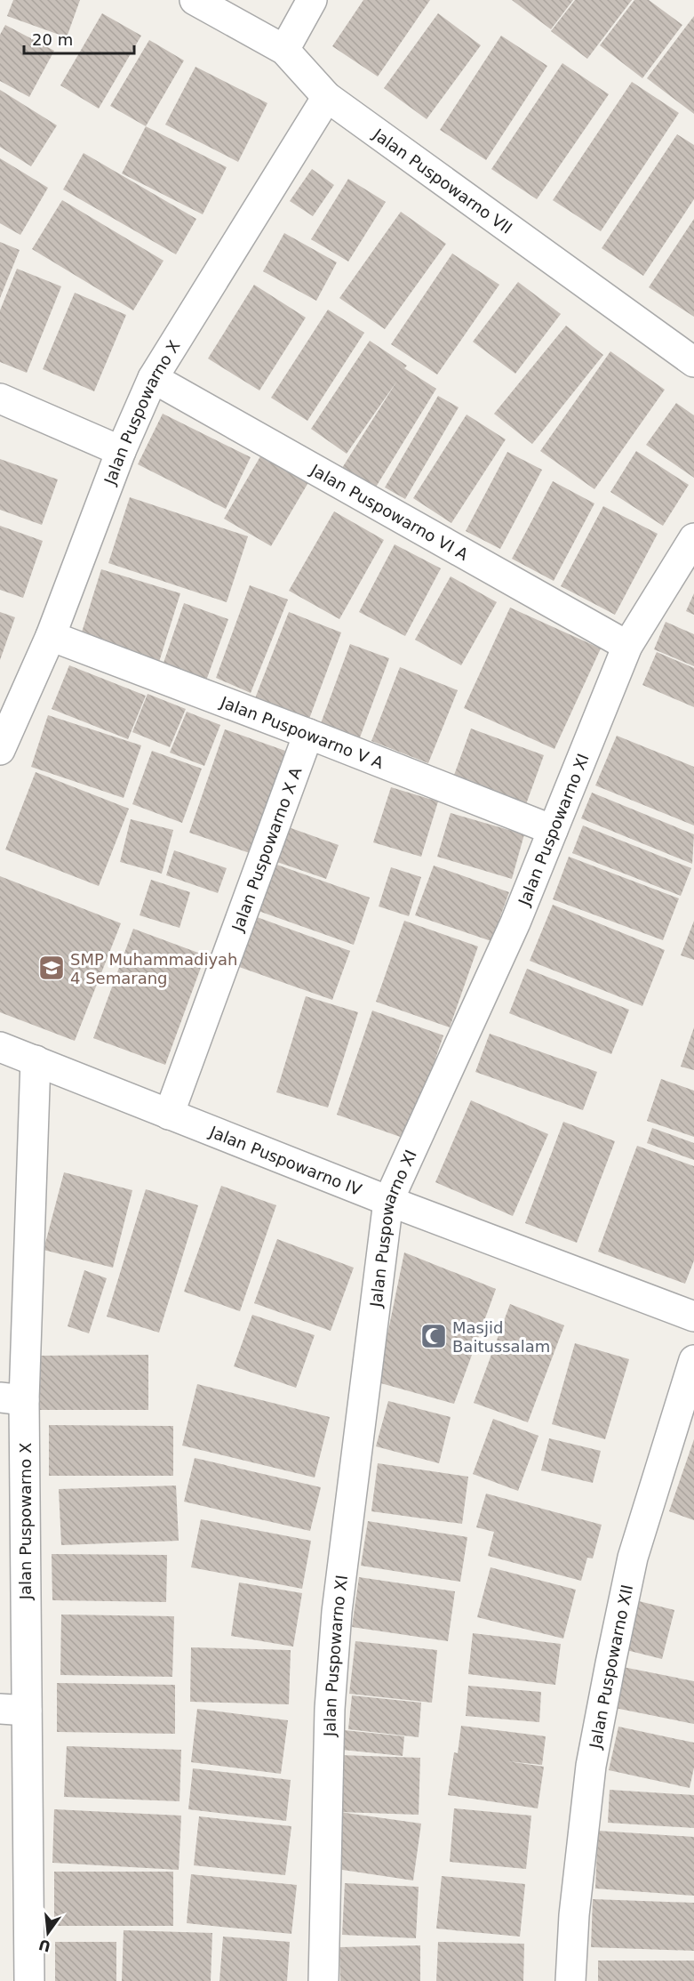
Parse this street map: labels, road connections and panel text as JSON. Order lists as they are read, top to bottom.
{
  "streets": {
    "street": [
      "Jalan Puspowarno VII",
      "Jalan Puspowarno X",
      "Jalan Puspowarno VI A",
      "Jalan Puspowarno V A",
      "Jalan Puspowarno XI",
      "Jalan Puspowarno X A",
      "Jalan Puspowarno IV",
      "Jalan Puspowarno XII"
    ]
  },
  "crossings": [
    ["Jalan Puspowarno VII", "Jalan Puspowarno X"],
    ["Jalan Puspowarno X", "Jalan Puspowarno VI A"],
    ["Jalan Puspowarno X", "Jalan Puspowarno V A"],
    ["Jalan Puspowarno X", "Jalan Puspowarno IV"],
    ["Jalan Puspowarno VI A", "Jalan Puspowarno XI"],
    ["Jalan Puspowarno V A", "Jalan Puspowarno XI"],
    ["Jalan Puspowarno V A", "Jalan Puspowarno X A"],
    ["Jalan Puspowarno XI", "Jalan Puspowarno IV"],
    ["Jalan Puspowarno X A", "Jalan Puspowarno IV"]
  ],
  "places": {
    "school or university": ["SMP Muhammadiyah 4 Semarang"],
    "mosque": ["Masjid Baitussalam"]
  },
  "scale_bar": "20 m",
  "north": "bottom"
}
